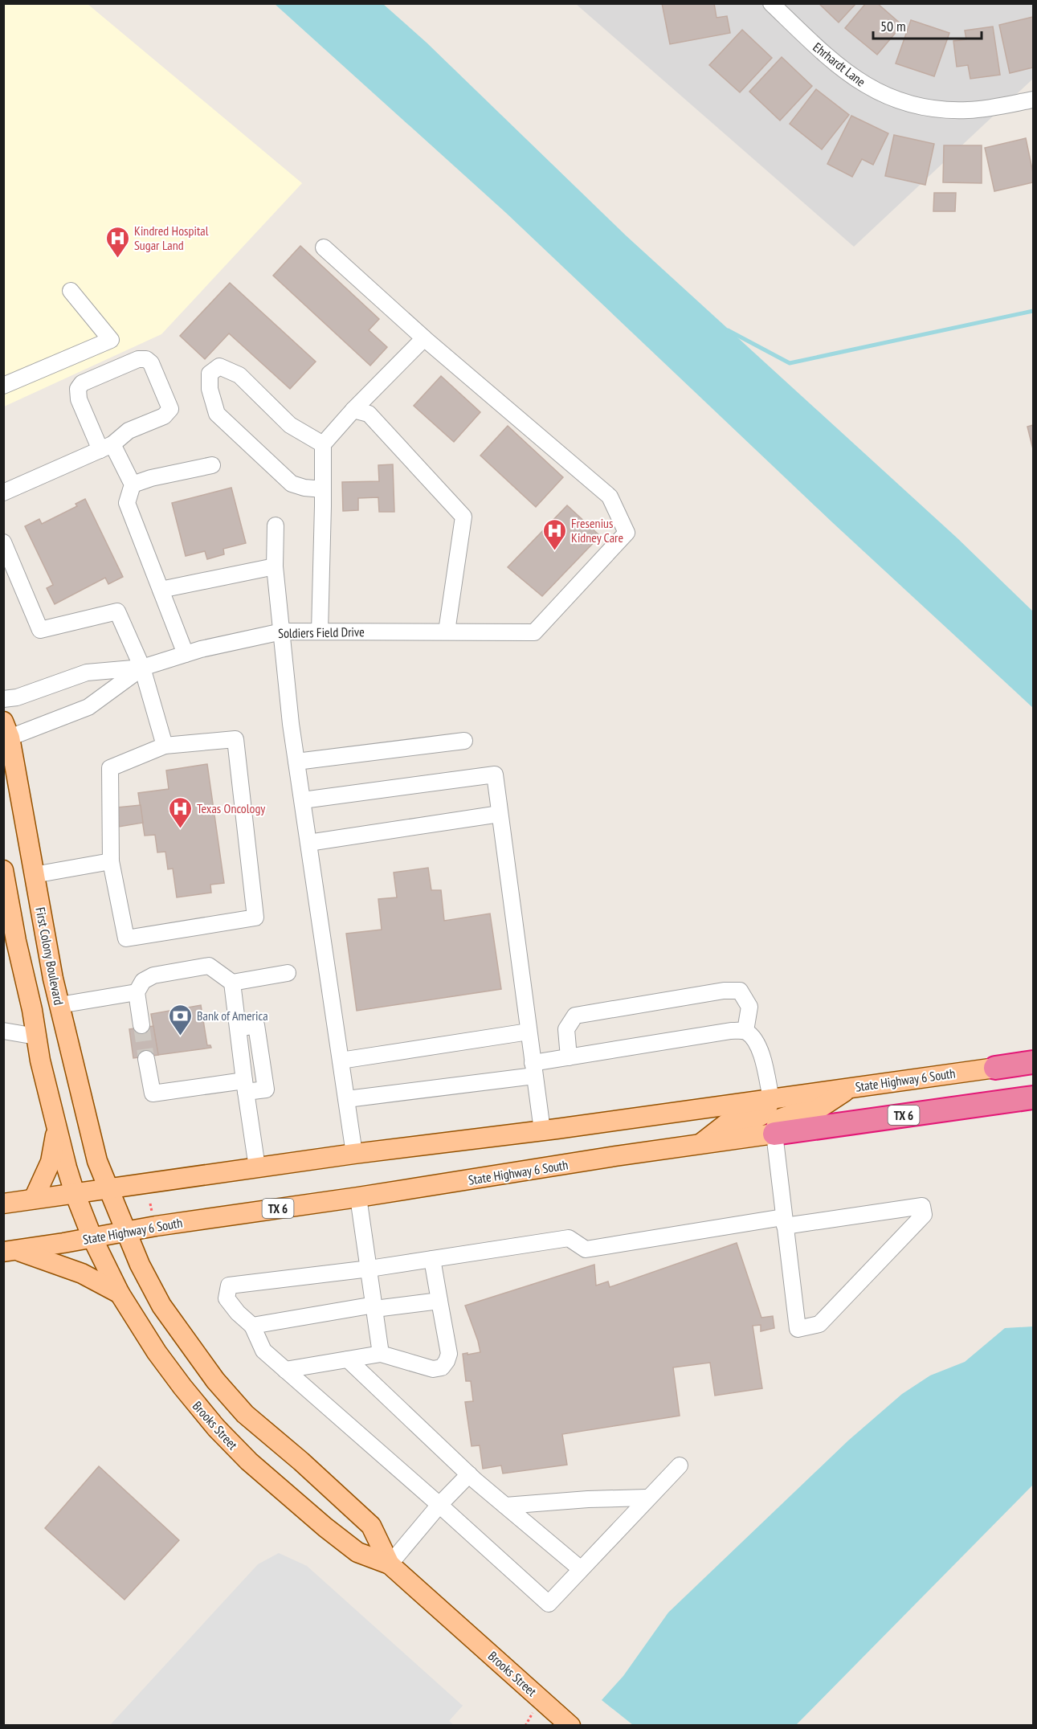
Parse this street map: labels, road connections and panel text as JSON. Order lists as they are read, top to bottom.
{
  "streets": {
    "highway": ["State Highway 6 South", "TX 6"],
    "main road": ["First Colony Boulevard", "Brooks Street"],
    "street": ["Ehrhardt Lane", "Soldiers Field Drive"]
  },
  "crossings": [
    ["Soldiers Field Drive", "First Colony Boulevard"],
    ["First Colony Boulevard", "State Highway 6 South"],
    ["First Colony Boulevard", "Brooks Street"],
    ["State Highway 6 South", "Brooks Street"]
  ],
  "places": {
    "hospital": ["Kindred Hospital Sugar Land", "Fresenius Kidney Care", "Texas Oncology"],
    "bank": ["Bank of America"]
  },
  "scale_bar": "50 m"
}
